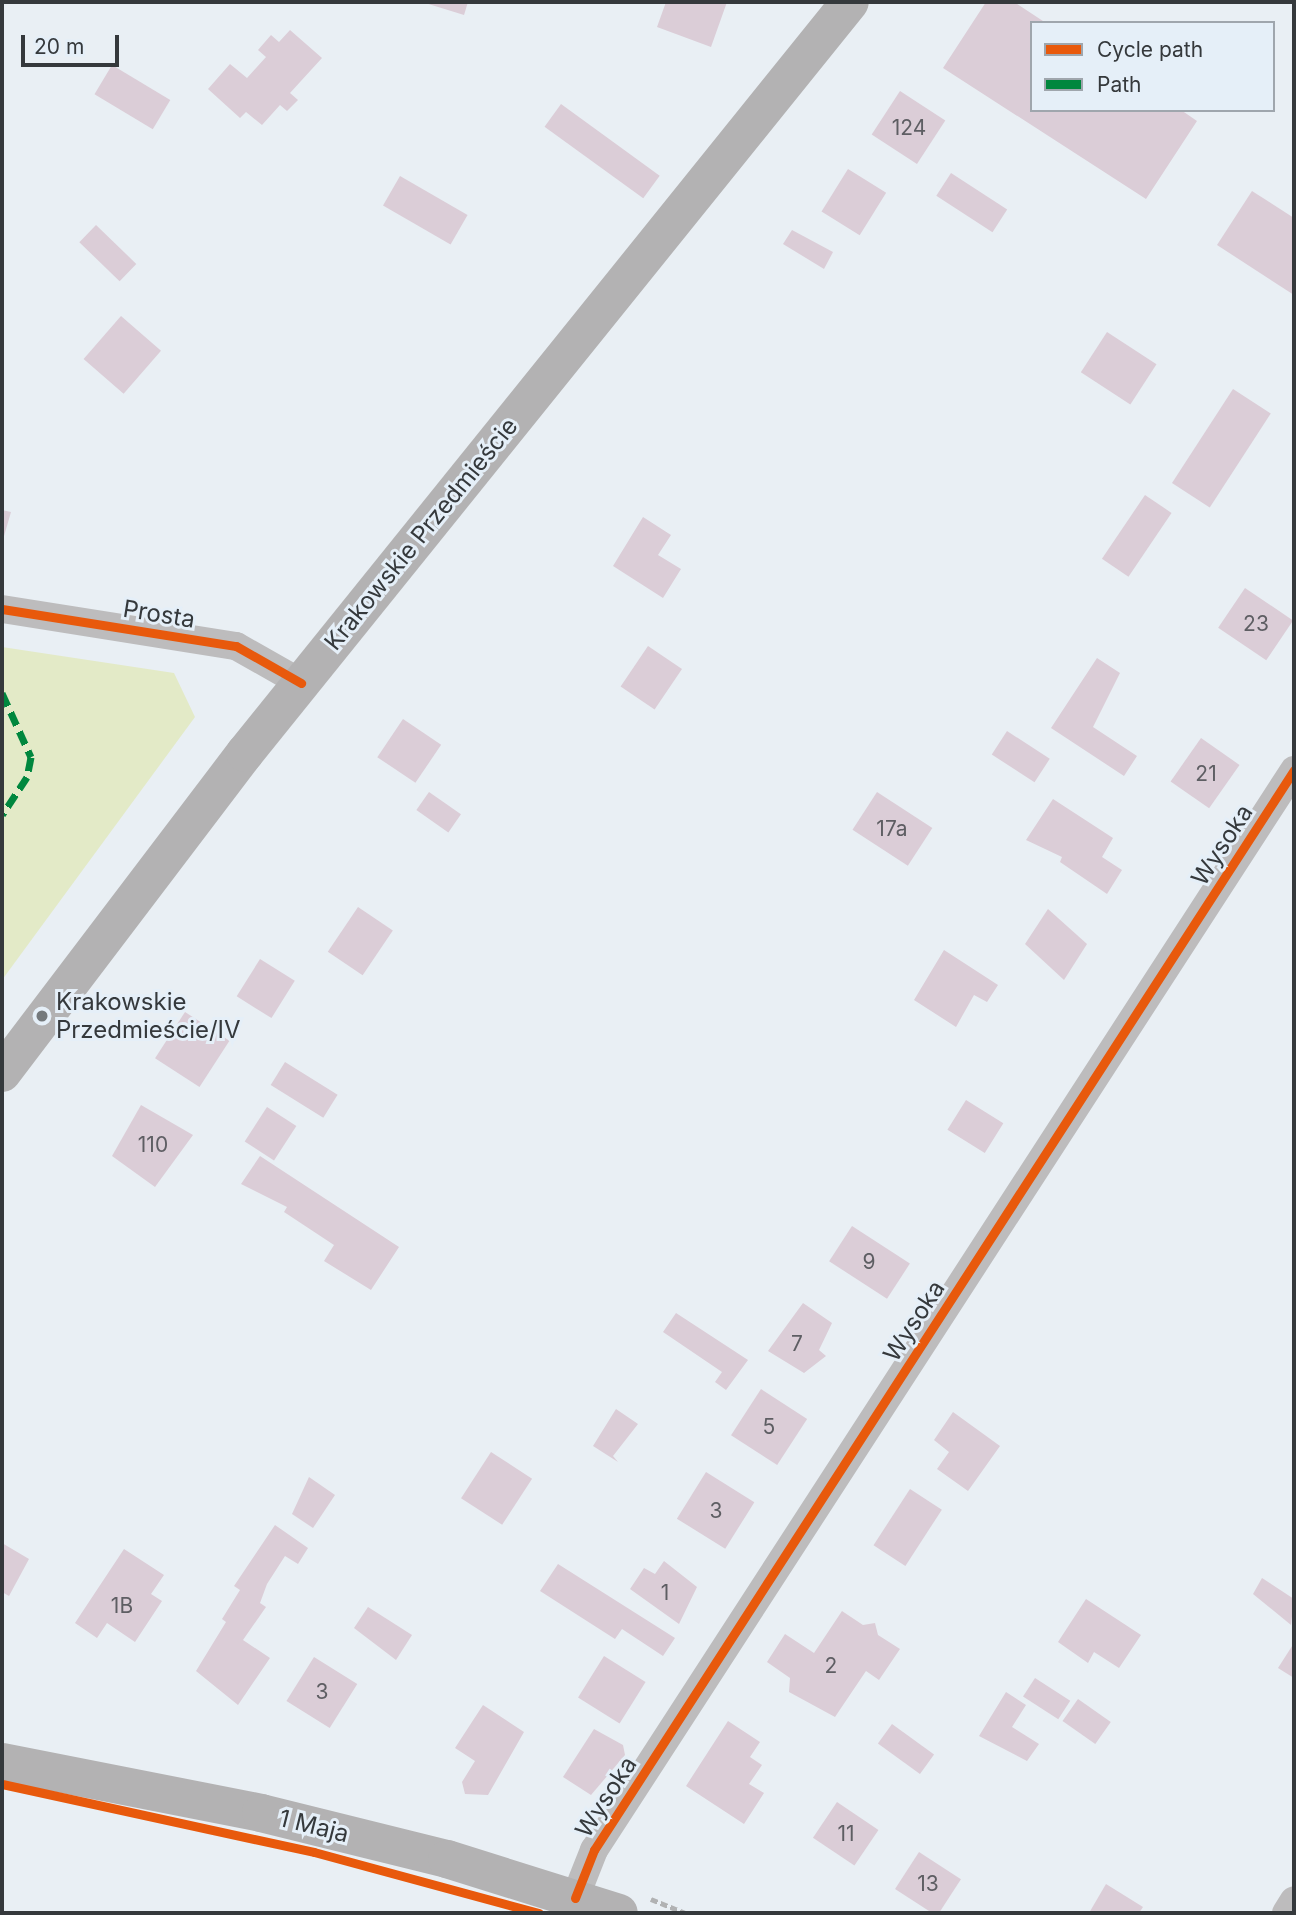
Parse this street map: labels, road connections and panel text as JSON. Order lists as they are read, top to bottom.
{
  "streets": {
    "main road": ["Krakowskie Przedmieście", "1 Maja"],
    "street": ["Prosta", "Wysoka"]
  },
  "crossings": [
    ["Krakowskie Przedmieście", "Prosta"],
    ["Wysoka", "1 Maja"]
  ],
  "places": ["Krakowskie Przedmieście/IV"],
  "house_numbers": [
    "124",
    "23",
    "21",
    "17a",
    "110",
    "9",
    "7",
    "5",
    "3",
    "1",
    "1B",
    "2",
    "3",
    "11",
    "13"
  ],
  "legend": ["Cycle path", "Path"],
  "scale_bar": "20 m"
}
